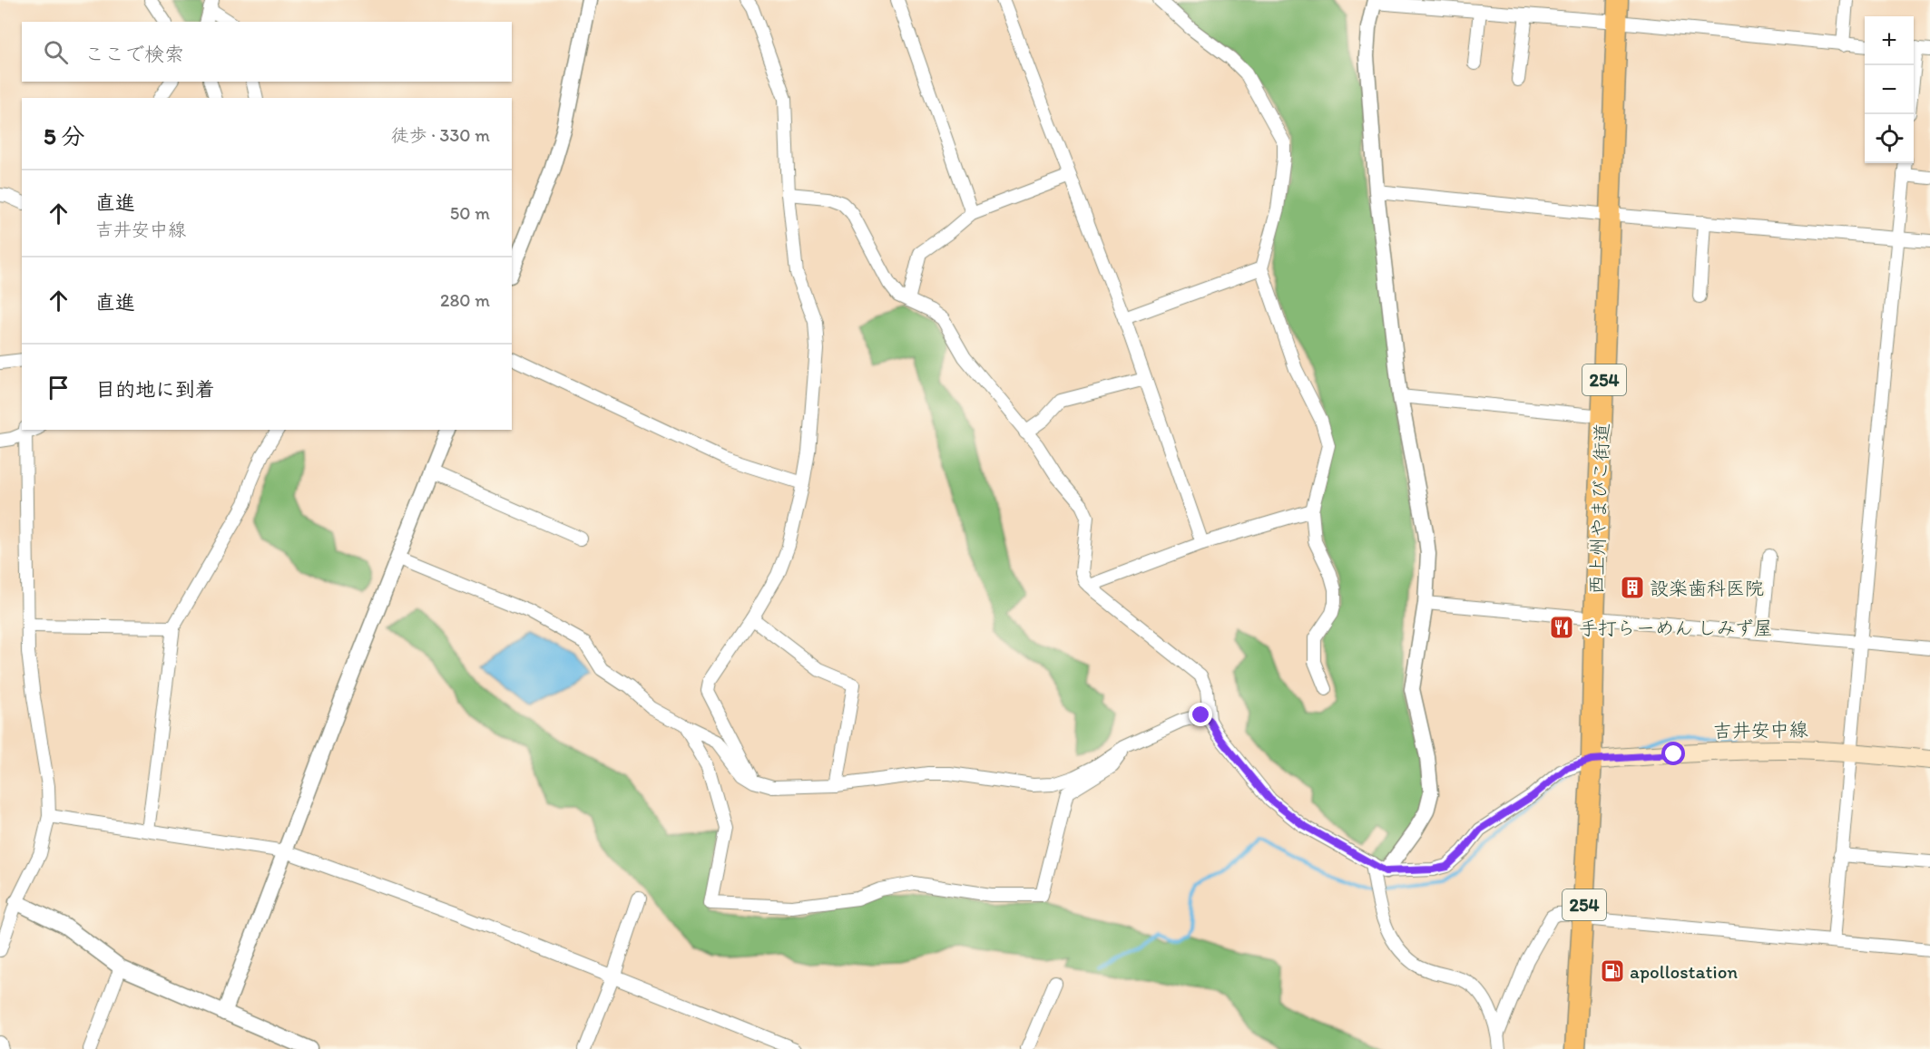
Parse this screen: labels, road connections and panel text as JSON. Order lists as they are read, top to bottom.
{
  "streets": {
    "highway": ["254", "西上州やまびこ街道"],
    "main road": ["吉井安中線"]
  },
  "crossings": [
    ["西上州やまびこ街道", "吉井安中線"]
  ],
  "places": {
    "building": ["設楽歯科医院"],
    "restaurant": ["手打らーめん しみず屋"],
    "fuel station": ["apollostation"]
  },
  "page": {
    "map_buttons": ["+", "−"],
    "search": "ここで検索",
    "heading": ["5 分", "徒歩 · 330 m"],
    "list": [
      ["直進", "吉井安中線", "50 m"],
      ["直進", "280 m"],
      "目的地に到着"
    ]
  }
}
